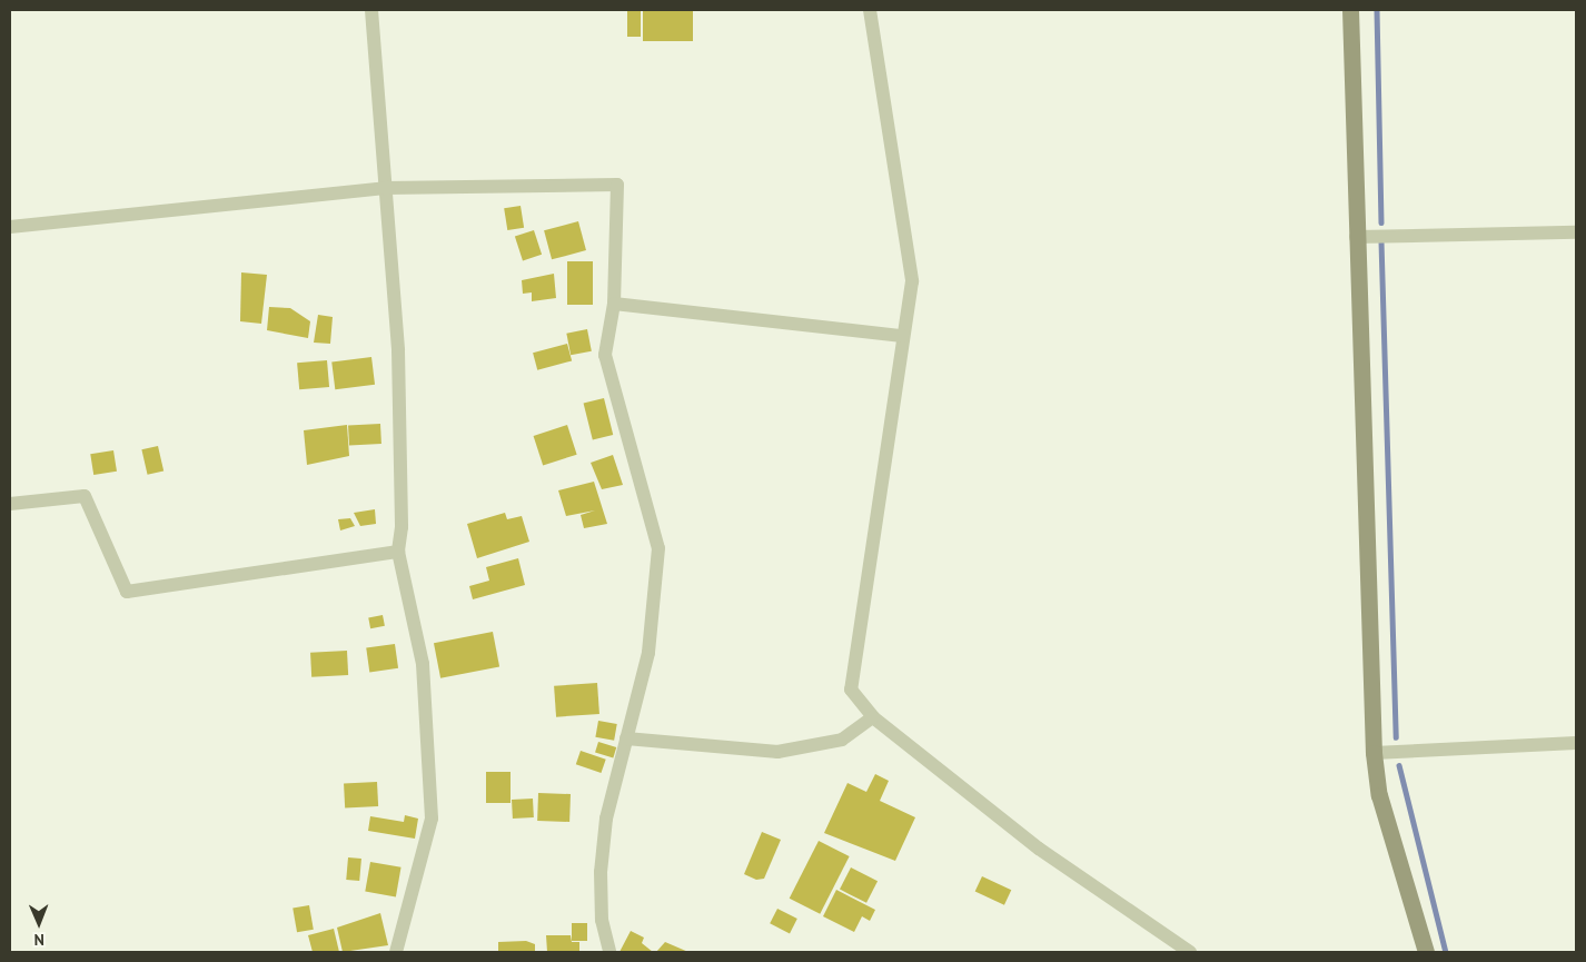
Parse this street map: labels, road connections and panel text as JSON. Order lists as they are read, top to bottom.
{
  "north": "bottom"
}
